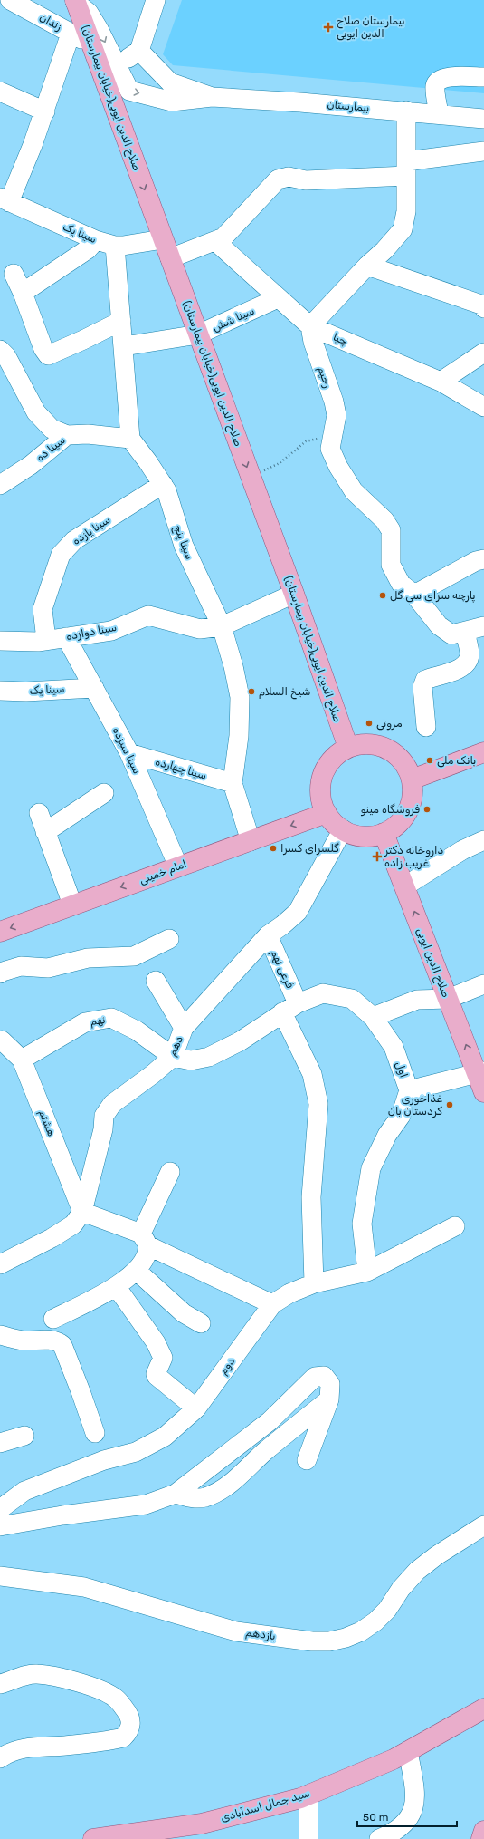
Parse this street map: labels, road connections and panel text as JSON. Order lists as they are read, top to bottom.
{
  "streets": {
    "main road": [
      "صلاح الدین ایوبی(خیابان بیمارستان)",
      "امام خمینی",
      "صلاح الدین ایوبی",
      "سید جمال اسدآبادی"
    ],
    "street": [
      "زندان",
      "بیمارستان",
      "سینا یک",
      "سینا شش",
      "چیا",
      "رحیم",
      "سینا ده",
      "سینا یازده",
      "سینا پنج",
      "سینا دوازده",
      "سینا سیزده",
      "سینا چهارده",
      "فرعی نهم",
      "نهم",
      "دهم",
      "اول",
      "هشتم",
      "دوم",
      "یازدهم"
    ]
  },
  "crossings": [
    ["زندان", "صلاح الدین ایوبی(خیابان بیمارستان)"],
    ["صلاح الدین ایوبی(خیابان بیمارستان)", "سینا یک"],
    ["صلاح الدین ایوبی(خیابان بیمارستان)", "سینا شش"],
    ["صلاح الدین ایوبی(خیابان بیمارستان)", "سینا دوازده"],
    ["صلاح الدین ایوبی(خیابان بیمارستان)", "امام خمینی"],
    ["صلاح الدین ایوبی(خیابان بیمارستان)", "صلاح الدین ایوبی"],
    ["صلاح الدین ایوبی(خیابان بیمارستان)", "دهم"],
    ["سینا یک", "سینا سیزده"],
    ["سینا شش", "چیا"],
    ["چیا", "رحیم"],
    ["سینا ده", "سینا پنج"],
    ["سینا یازده", "سینا پنج"],
    ["سینا یازده", "سینا دوازده"],
    ["سینا پنج", "سینا دوازده"],
    ["سینا پنج", "سینا چهارده"],
    ["سینا پنج", "امام خمینی"],
    ["سینا دوازده", "سینا سیزده"],
    ["سینا سیزده", "سینا چهارده"],
    ["سینا سیزده", "امام خمینی"],
    ["امام خمینی", "صلاح الدین ایوبی"],
    ["امام خمینی", "دهم"],
    ["صلاح الدین ایوبی", "دهم"],
    ["فرعی نهم", "دهم"],
    ["فرعی نهم", "اول"],
    ["فرعی نهم", "دوم"],
    ["نهم", "دهم"],
    ["نهم", "اول"],
    ["نهم", "هشتم"],
    ["دهم", "اول"],
    ["دهم", "هشتم"],
    ["اول", "دوم"]
  ],
  "one_way": ["صلاح الدین ایوبی(خیابان بیمارستان)", "امام خمینی", "صلاح الدین ایوبی"],
  "places": {
    "health": ["بیمارستان صلاح الدین ایوبی", "داروخانه دکتر غریب زاده"],
    "other": [
      "پارچه سرای سی گل",
      "شیخ السلام",
      "مروتی",
      "بانک ملی",
      "فروشگاه مینو",
      "گلسرای کسرا",
      "غذاخوری کردستان بان"
    ]
  },
  "scale_bar": "50 m"
}
